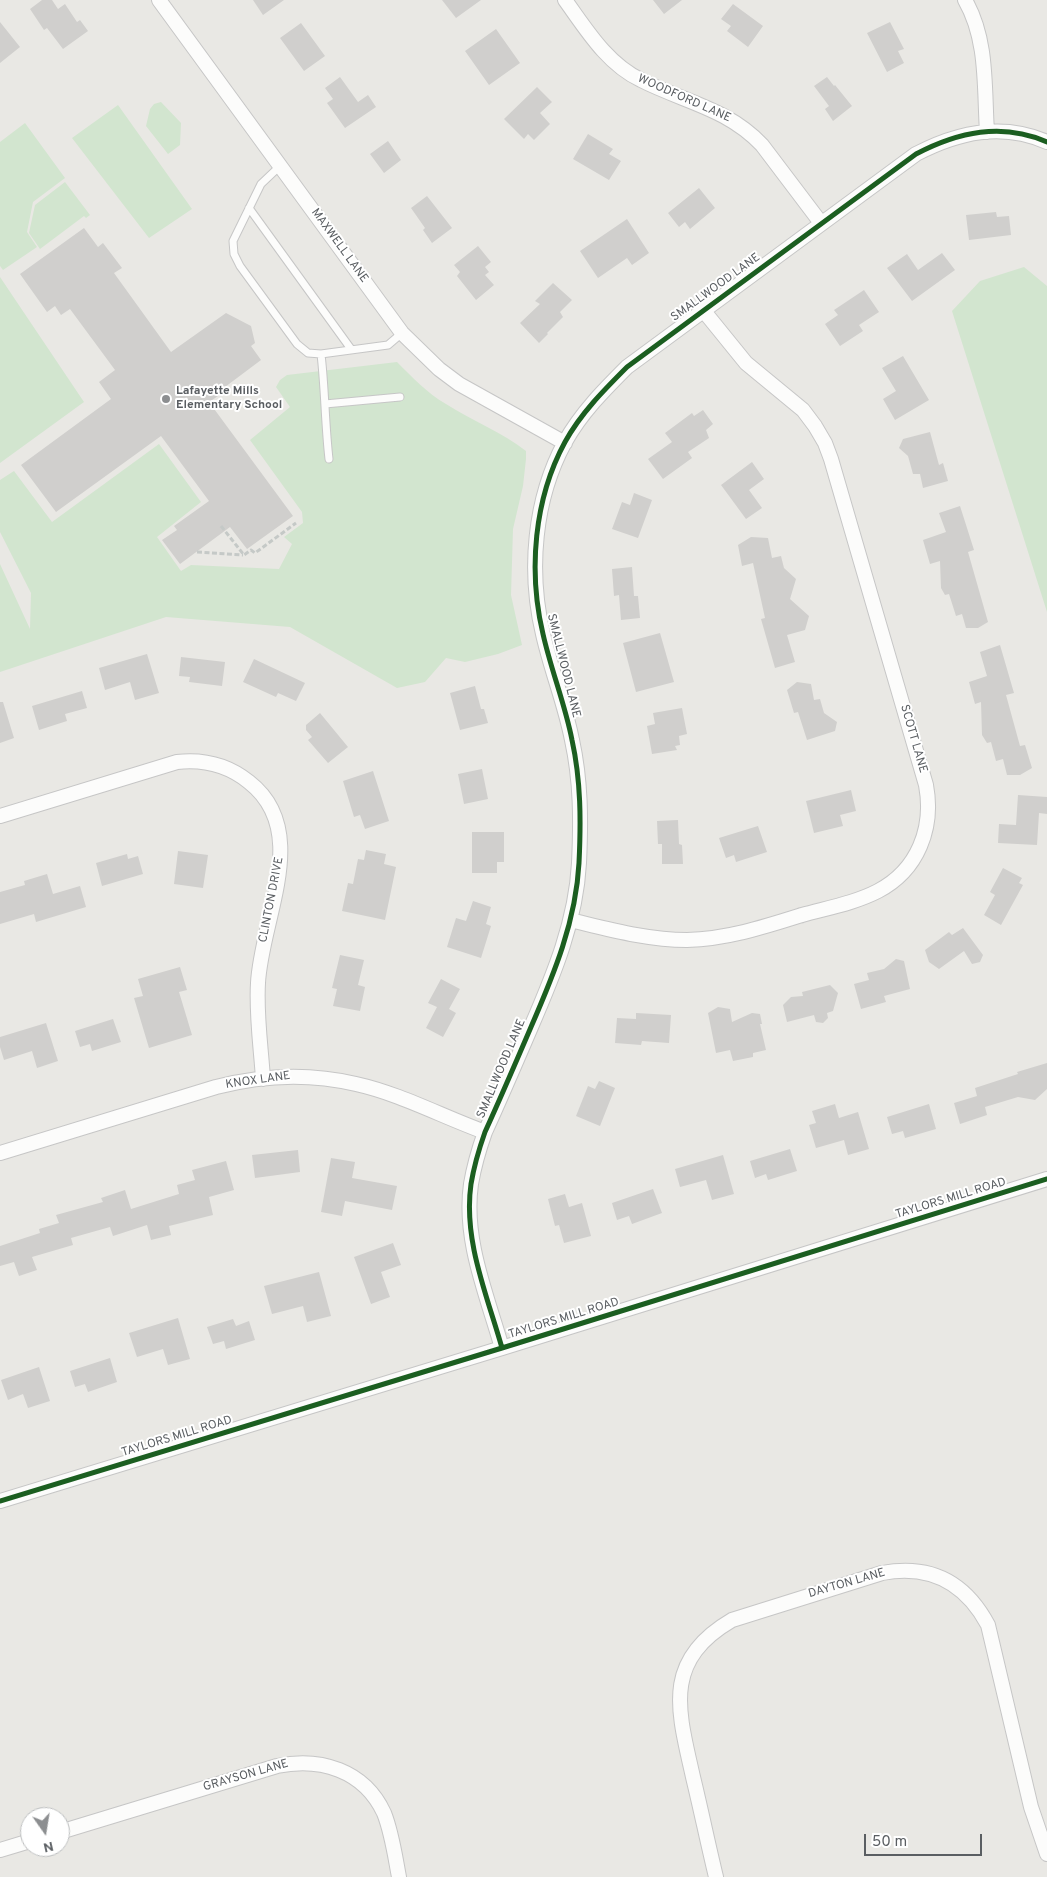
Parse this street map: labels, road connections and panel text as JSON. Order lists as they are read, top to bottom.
{
  "streets": {
    "street": [
      "WOODFORD LANE",
      "MAXWELL LANE",
      "SMALLWOOD LANE",
      "SCOTT LANE",
      "CLINTON DRIVE",
      "KNOX LANE",
      "TAYLORS MILL ROAD",
      "DAYTON LANE",
      "GRAYSON LANE"
    ]
  },
  "crossings": [
    ["WOODFORD LANE", "SMALLWOOD LANE"],
    ["MAXWELL LANE", "SMALLWOOD LANE"],
    ["SMALLWOOD LANE", "SCOTT LANE"],
    ["SMALLWOOD LANE", "KNOX LANE"],
    ["SMALLWOOD LANE", "TAYLORS MILL ROAD"],
    ["CLINTON DRIVE", "KNOX LANE"]
  ],
  "places": ["Lafayette Mills Elementary School"],
  "scale_bar": "50 m",
  "north": "bottom"
}
